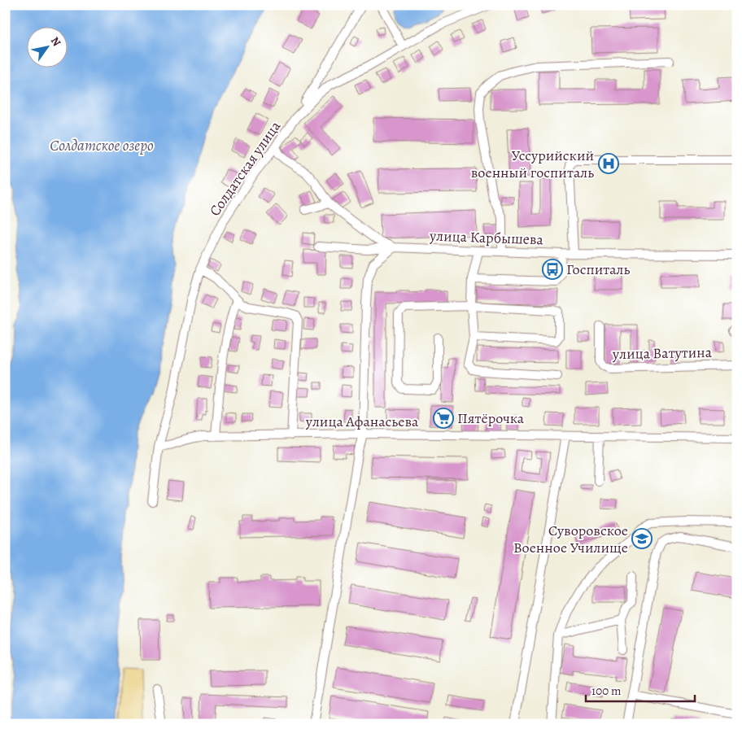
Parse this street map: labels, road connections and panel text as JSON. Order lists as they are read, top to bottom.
{
  "streets": {
    "street": [
      "Солдатская улица",
      "улица Карбышева",
      "улица Ватутина",
      "улица Афанасьева"
    ]
  },
  "crossings": [
    ["Солдатская улица", "улица Карбышева"],
    ["Солдатская улица", "улица Афанасьева"]
  ],
  "water": ["Солдатское озеро"],
  "places": {
    "hospital": ["Уссурийский военный госпиталь"],
    "bus stop": ["Госпиталь"],
    "supermarket": ["Пятёрочка"],
    "school or university": ["Суворовское Военное Училище"]
  },
  "scale_bar": "100 m",
  "north": "top right"
}
